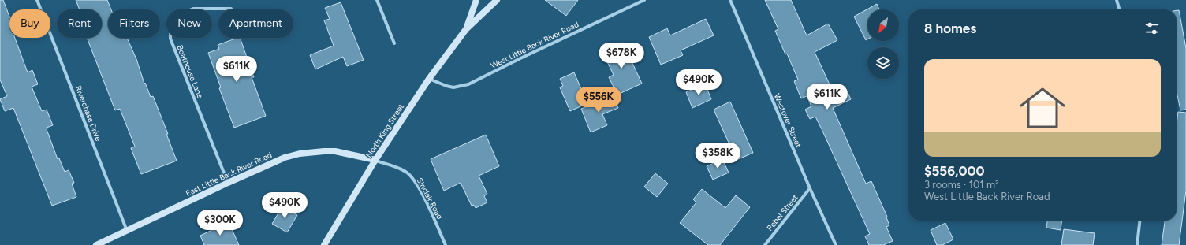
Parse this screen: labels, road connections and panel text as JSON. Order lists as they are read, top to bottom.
{
  "streets": {
    "main road": ["North King Street", "East Little Back River Road"],
    "street": [
      "West Little Back River Road",
      "Boathouse Lane",
      "Riverchase Drive",
      "Westover Street",
      "Sinclair Road",
      "Rebel Street"
    ]
  },
  "crossings": [
    ["West Little Back River Road", "North King Street"],
    ["Boathouse Lane", "East Little Back River Road"],
    ["Riverchase Drive", "East Little Back River Road"],
    ["Westover Street", "Rebel Street"],
    ["North King Street", "East Little Back River Road"],
    ["North King Street", "Sinclair Road"],
    ["East Little Back River Road", "Sinclair Road"]
  ],
  "north": "bottom left",
  "page": {
    "chip": [
      "Buy",
      "Rent",
      "Filters",
      "New",
      "Apartment"
    ],
    "heading": "8 homes",
    "price": [
      "$678K",
      "$611K",
      "$490K",
      "$611K",
      "$556K",
      "$358K",
      "$490K",
      "$300K"
    ],
    "list": [
      {
        "name": "$556,000",
        "note": "3 rooms · 101 m² · West Little Back River Road"
      }
    ]
  }
}
